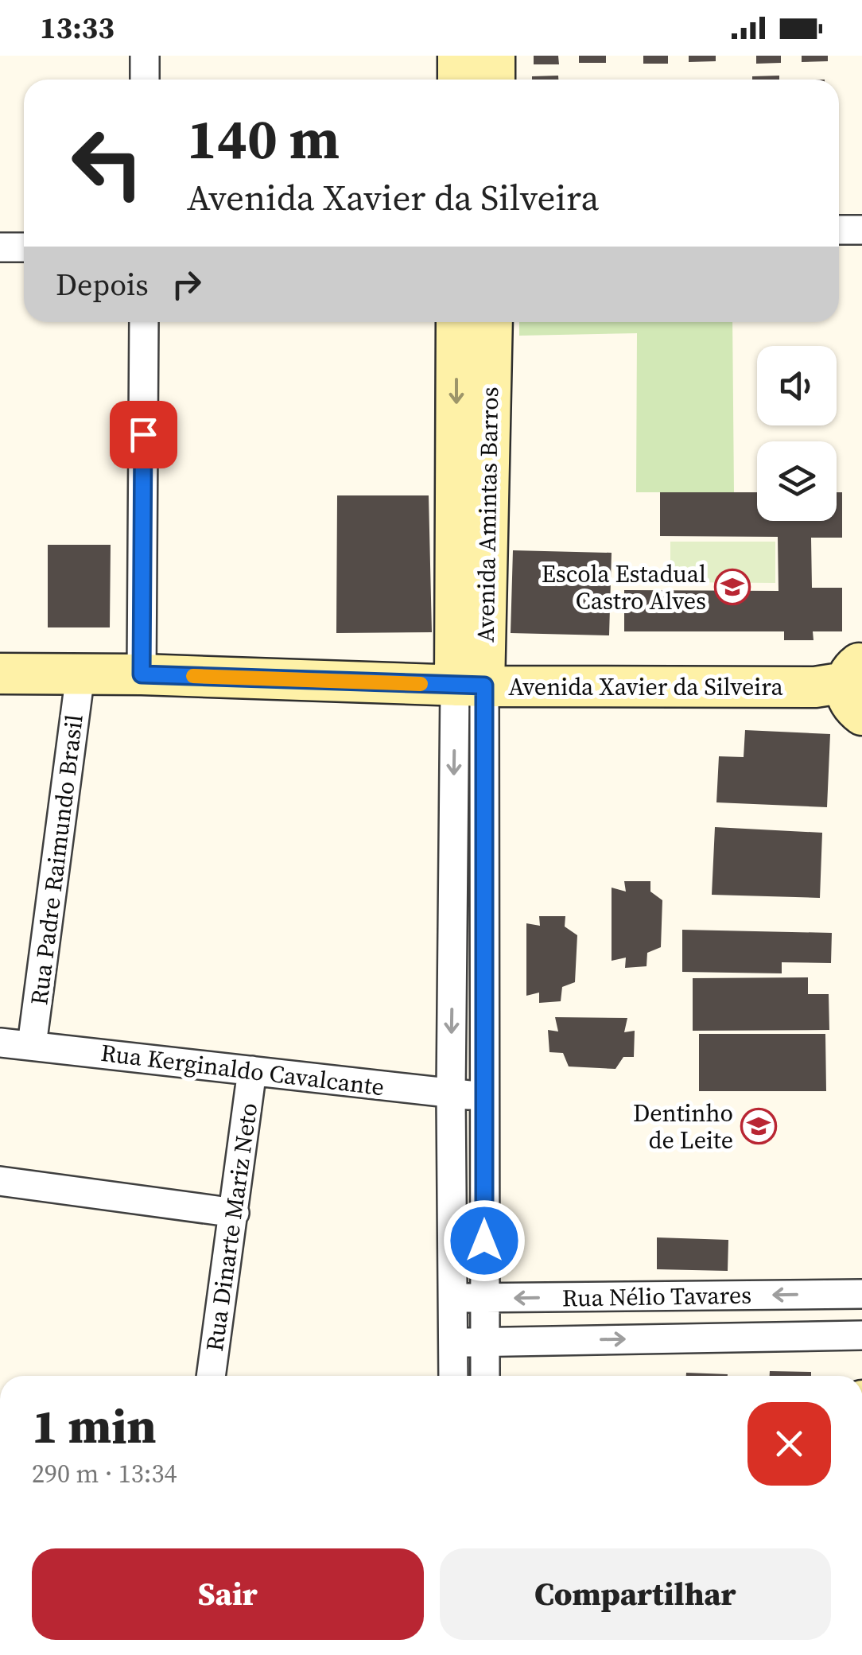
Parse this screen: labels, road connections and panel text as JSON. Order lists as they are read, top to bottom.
{
  "streets": {
    "street": [
      "Avenida Amintas Barros",
      "Avenida Xavier da Silveira",
      "Rua Padre Raimundo Brasil",
      "Rua Kerginaldo Cavalcante",
      "Rua Dinarte Mariz Neto",
      "Rua Nélio Tavares"
    ]
  },
  "crossings": [
    ["Avenida Amintas Barros", "Avenida Xavier da Silveira"],
    ["Avenida Amintas Barros", "Rua Kerginaldo Cavalcante"],
    ["Avenida Amintas Barros", "Rua Nélio Tavares"],
    ["Avenida Xavier da Silveira", "Rua Padre Raimundo Brasil"],
    ["Rua Padre Raimundo Brasil", "Rua Kerginaldo Cavalcante"],
    ["Rua Kerginaldo Cavalcante", "Rua Dinarte Mariz Neto"]
  ],
  "places": {
    "school or university": ["Escola Estadual Castro Alves", "Dentinho de Leite"]
  },
  "page": {
    "status": "13:33",
    "turn": ["140 m", "Avenida Xavier da Silveira"],
    "then": "Depois",
    "heading": ["1 min", "290 m · 13:34"],
    "buttons": ["Sair", "Compartilhar"]
  }
}
